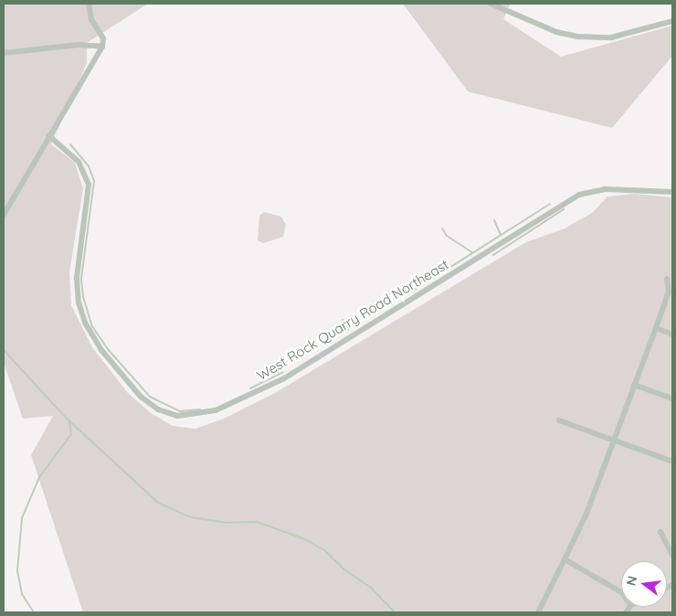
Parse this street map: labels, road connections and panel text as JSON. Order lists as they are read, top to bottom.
{
  "streets": {
    "street": ["West Rock Quarry Road Northeast"]
  },
  "north": "left"
}
